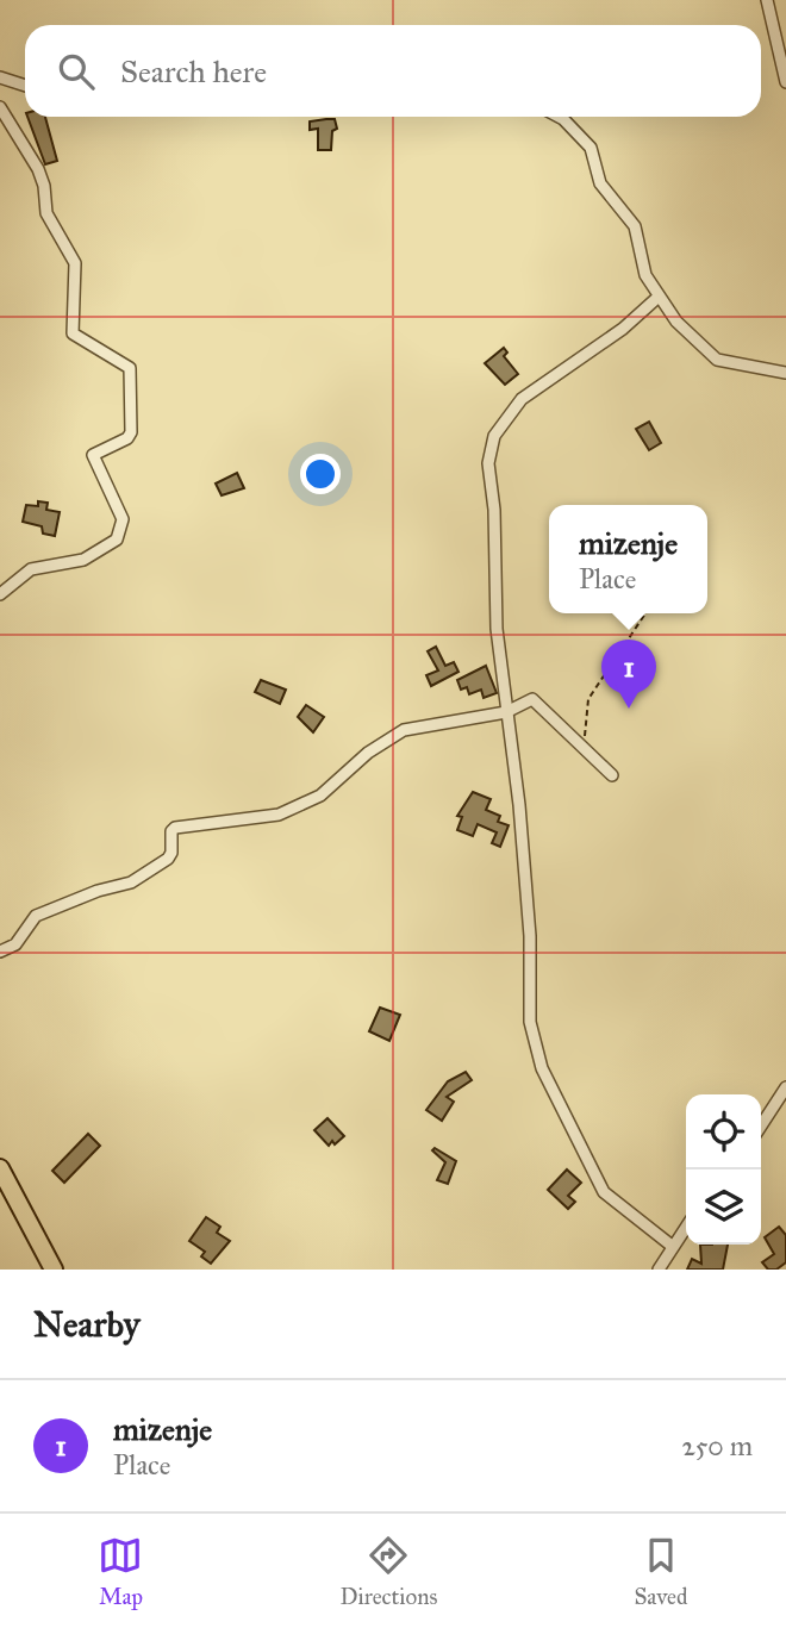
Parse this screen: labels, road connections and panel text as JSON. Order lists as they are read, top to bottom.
{
  "page": {
    "search": "Search here",
    "popup": ["mizenje", "Place"],
    "pins": "1",
    "heading": "Nearby",
    "list": [
      {
        "mark": "1",
        "name": "mizenje",
        "note": "Place",
        "value": "250 m"
      }
    ],
    "nav": ["Map", "Directions", "Saved"]
  }
}
